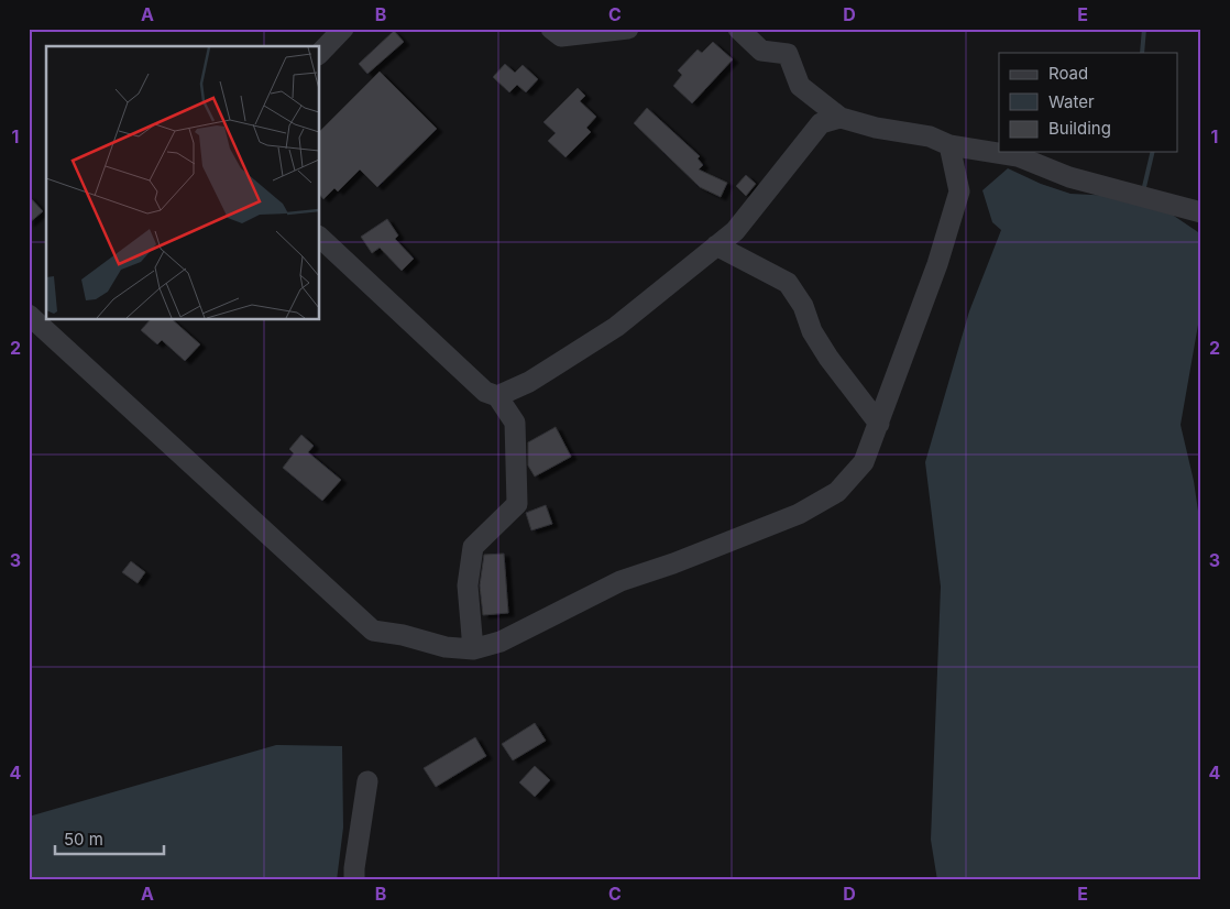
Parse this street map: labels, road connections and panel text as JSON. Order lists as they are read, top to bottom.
{
  "legend": ["Road", "Water", "Building"],
  "scale_bar": "50 m",
  "grid": {
    "columns": [
      "A",
      "B",
      "C",
      "D",
      "E"
    ],
    "rows": [
      "1",
      "2",
      "3",
      "4"
    ]
  }
}
